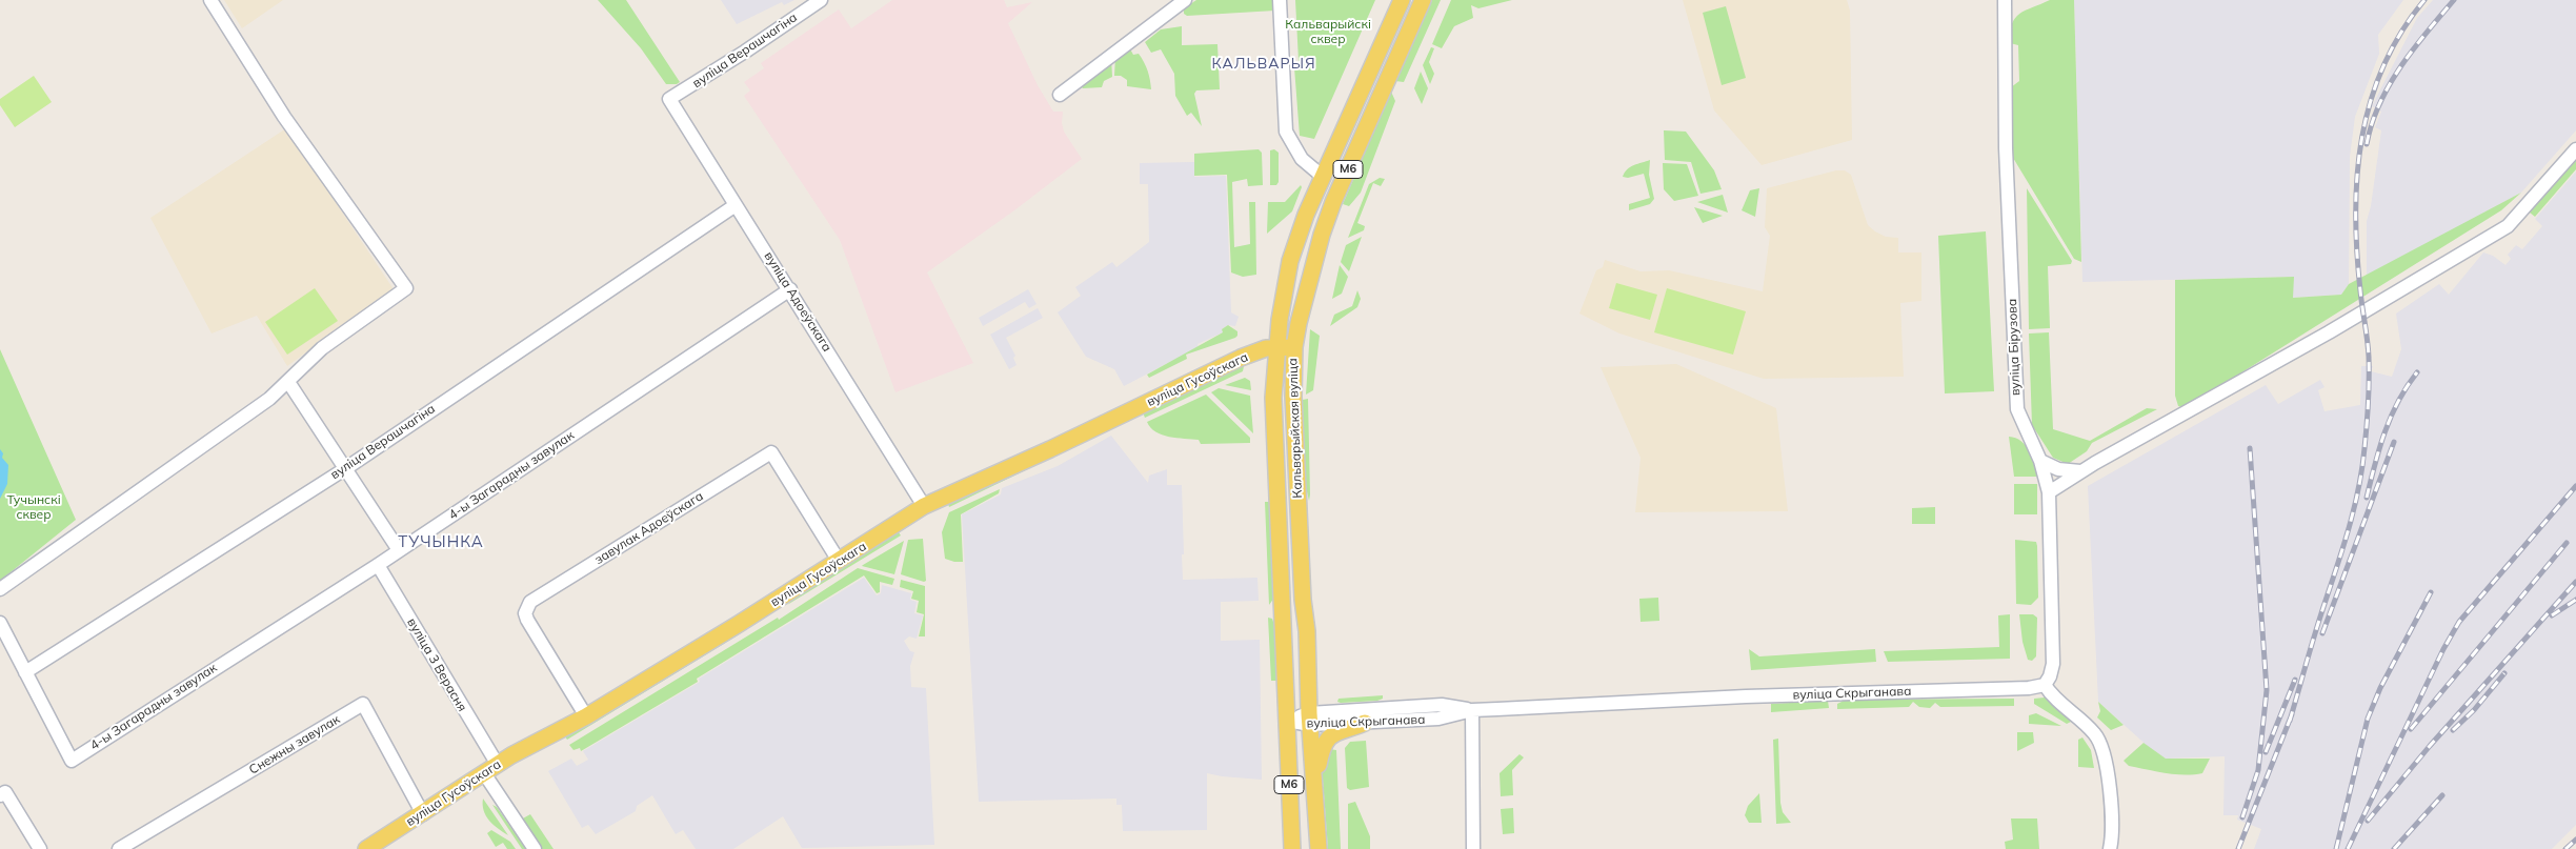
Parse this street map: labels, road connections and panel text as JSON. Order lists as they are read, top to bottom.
{
  "streets": {
    "main road": ["М6", "вуліца Гусоўскага", "Кальварыйская вуліца"],
    "street": [
      "вуліца Верашчагіна",
      "вуліца Адоеўскага",
      "вуліца Бірузова",
      "4-ы Загарадны завулак",
      "завулак Адоеўскага",
      "вуліца 3 Верасня",
      "вуліца Скрыганава",
      "Снежны завулак"
    ]
  },
  "crossings": [
    ["вуліца Верашчагіна", "вуліца Адоеўскага"],
    ["вуліца Верашчагіна", "4-ы Загарадны завулак"],
    ["вуліца Адоеўскага", "вуліца Гусоўскага"],
    ["вуліца Адоеўскага", "4-ы Загарадны завулак"],
    ["вуліца Бірузова", "вуліца Скрыганава"],
    ["вуліца Гусоўскага", "Кальварыйская вуліца"],
    ["вуліца Гусоўскага", "завулак Адоеўскага"],
    ["вуліца Гусоўскага", "вуліца 3 Верасня"],
    ["вуліца Гусоўскага", "Снежны завулак"],
    ["Кальварыйская вуліца", "вуліца Скрыганава"],
    ["4-ы Загарадны завулак", "вуліца 3 Верасня"]
  ],
  "districts": ["КАЛЬВАРЫЯ", "ТУЧЫНКА"],
  "parks": ["Кальварыйскі сквер", "Тучынскі сквер"]
}
